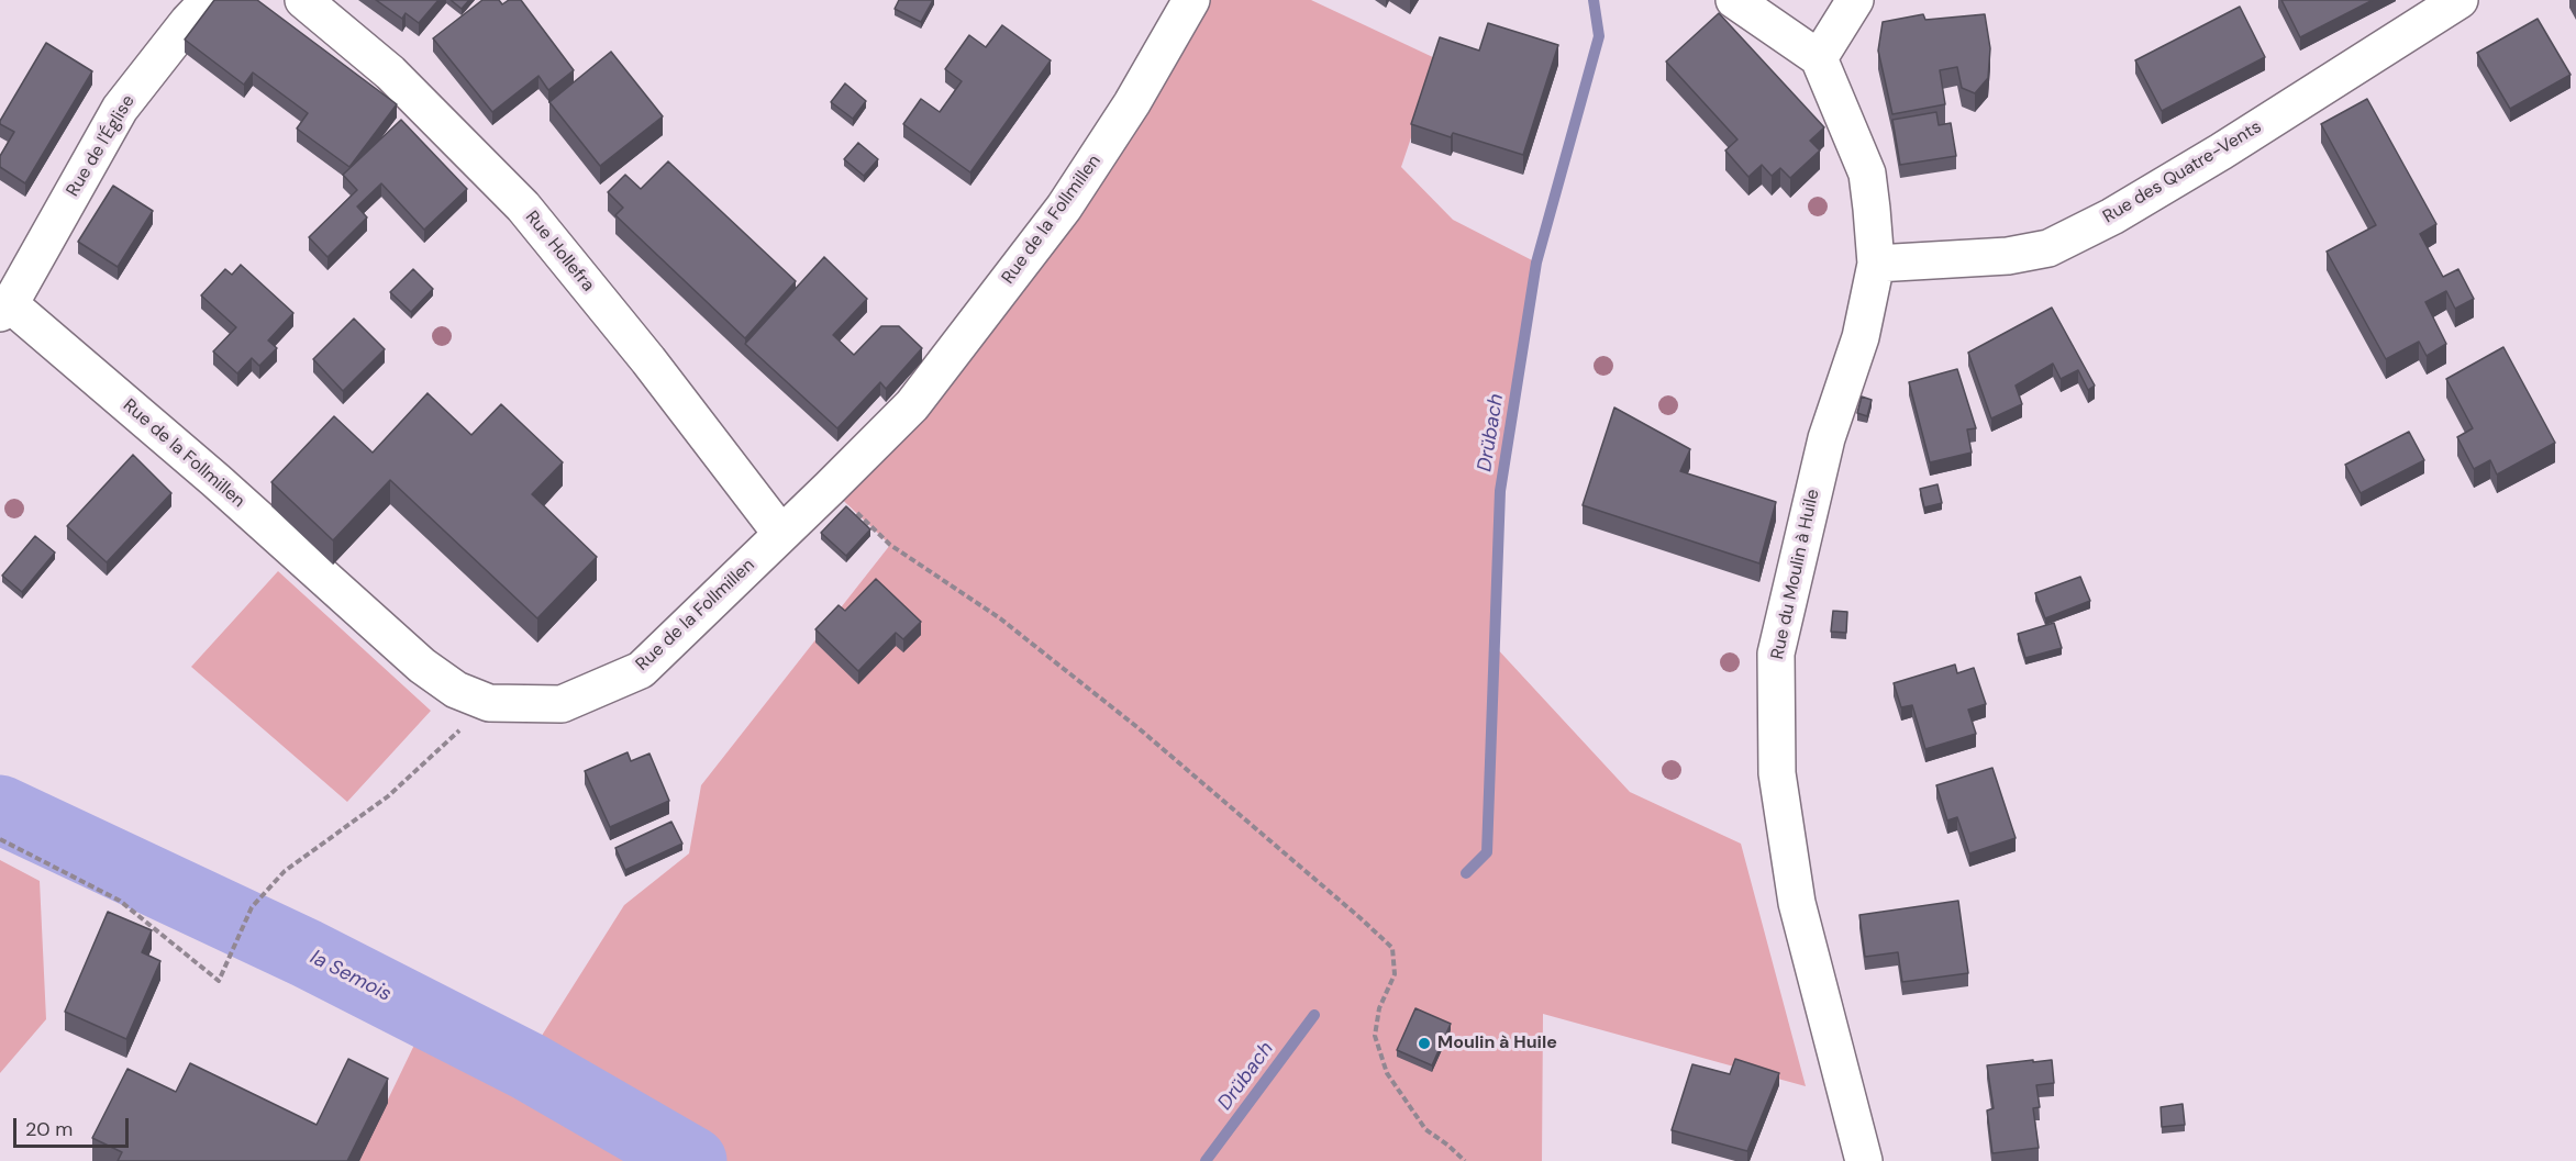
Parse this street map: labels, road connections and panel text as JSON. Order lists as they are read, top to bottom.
{
  "streets": {
    "street": [
      "Rue de l'Église",
      "Rue des Quatre-Vents",
      "Rue de la Follmillen",
      "Rue Hollefra",
      "Rue du Moulin à Huile"
    ]
  },
  "crossings": [
    ["Rue de l'Église", "Rue de la Follmillen"],
    ["Rue des Quatre-Vents", "Rue du Moulin à Huile"],
    ["Rue de la Follmillen", "Rue Hollefra"]
  ],
  "water": ["Drübach", "la Semois"],
  "places": ["Moulin à Huile"],
  "scale_bar": "20 m"
}
